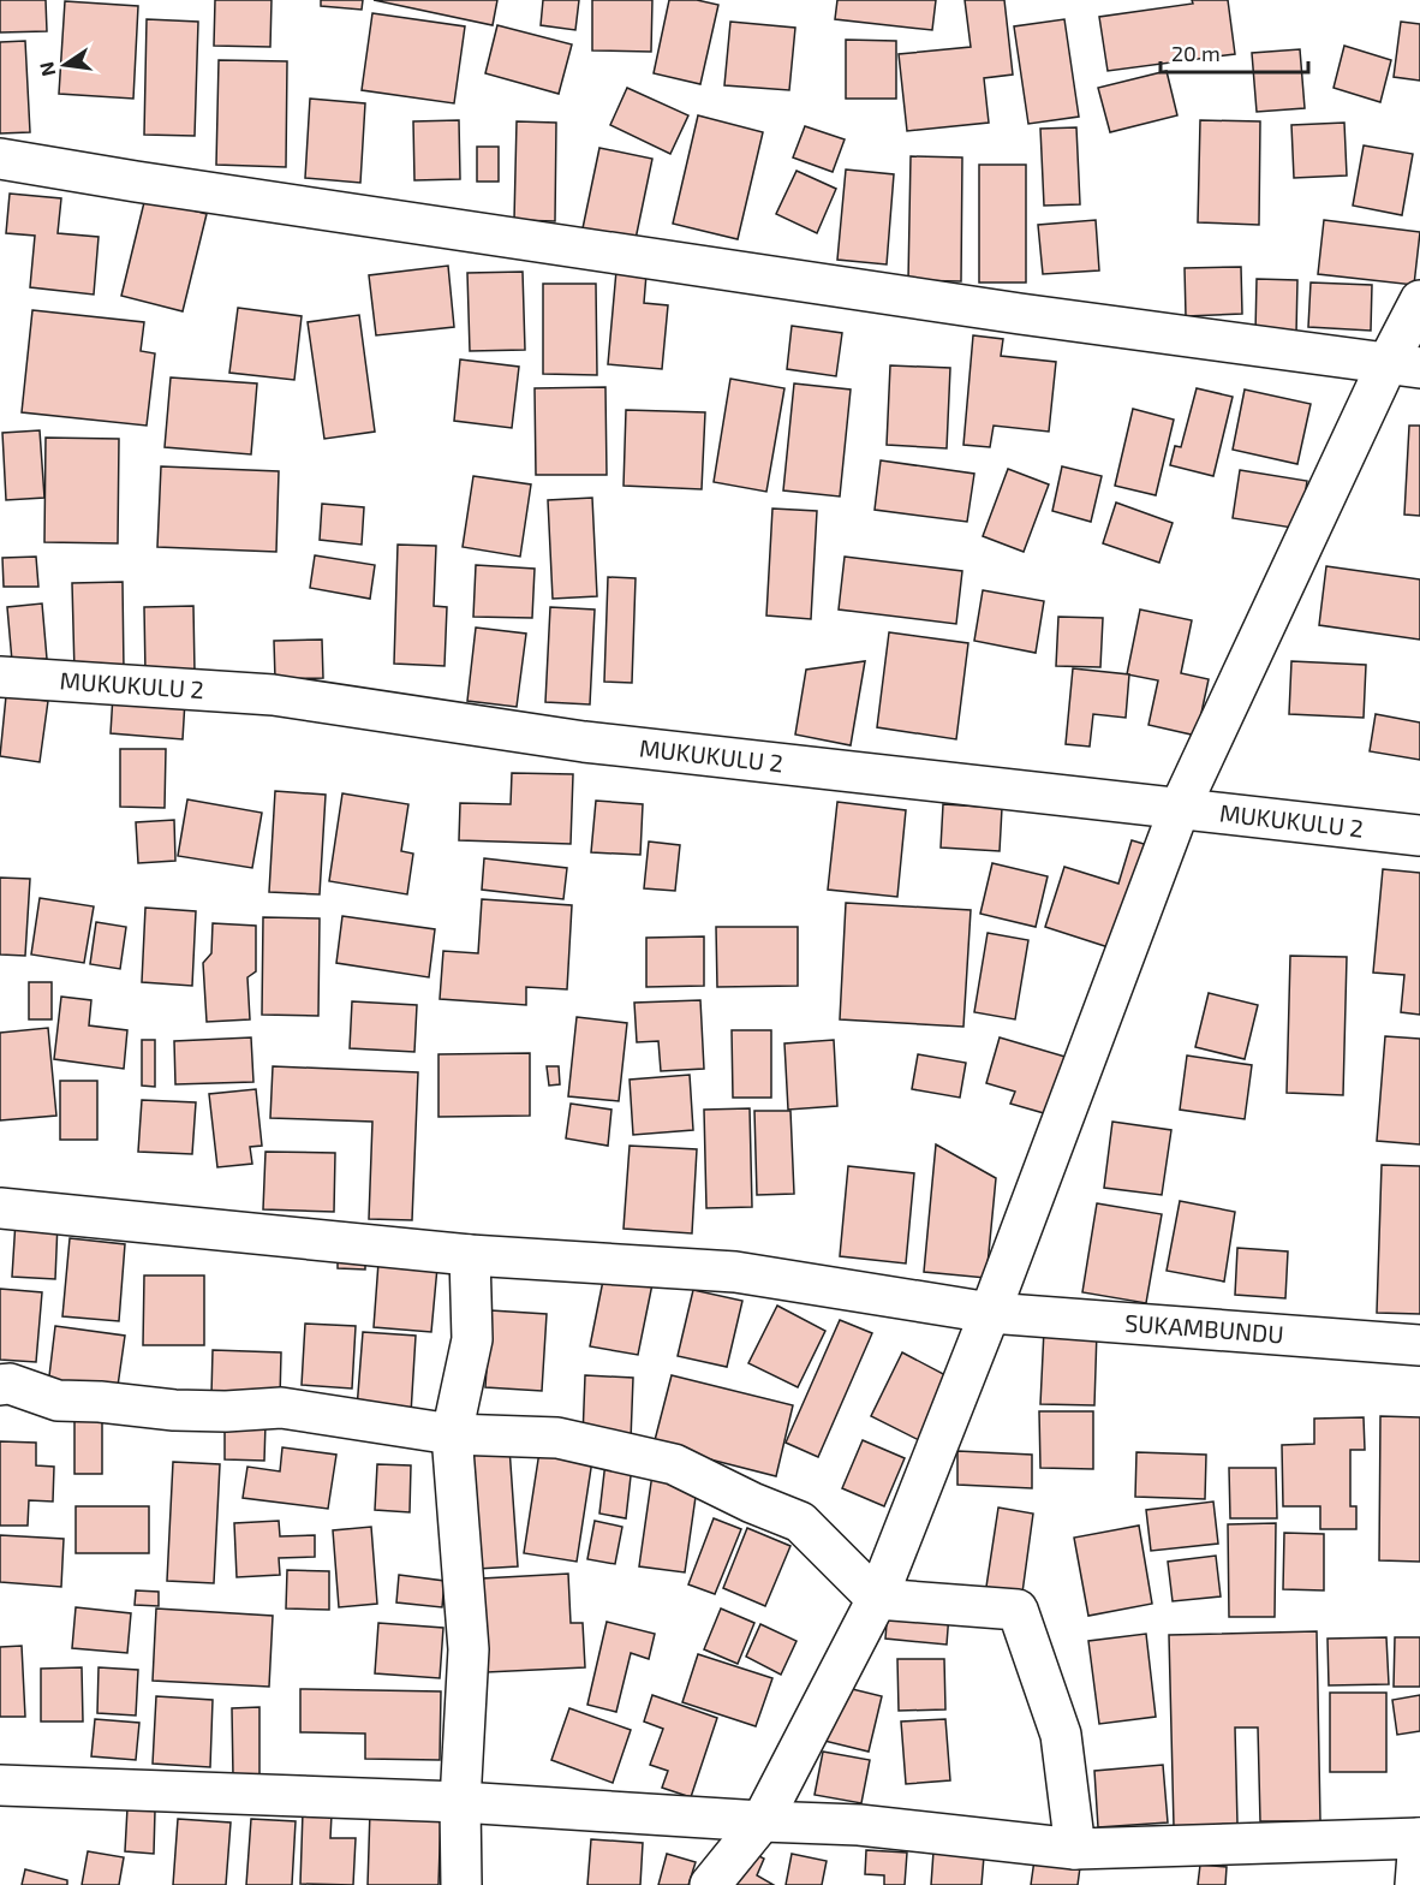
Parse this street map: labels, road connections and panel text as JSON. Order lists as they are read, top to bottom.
{
  "streets": {
    "street": ["MUKUKULU 2", "SUKAMBUNDU"]
  },
  "scale_bar": "20 m",
  "north": "left"
}
